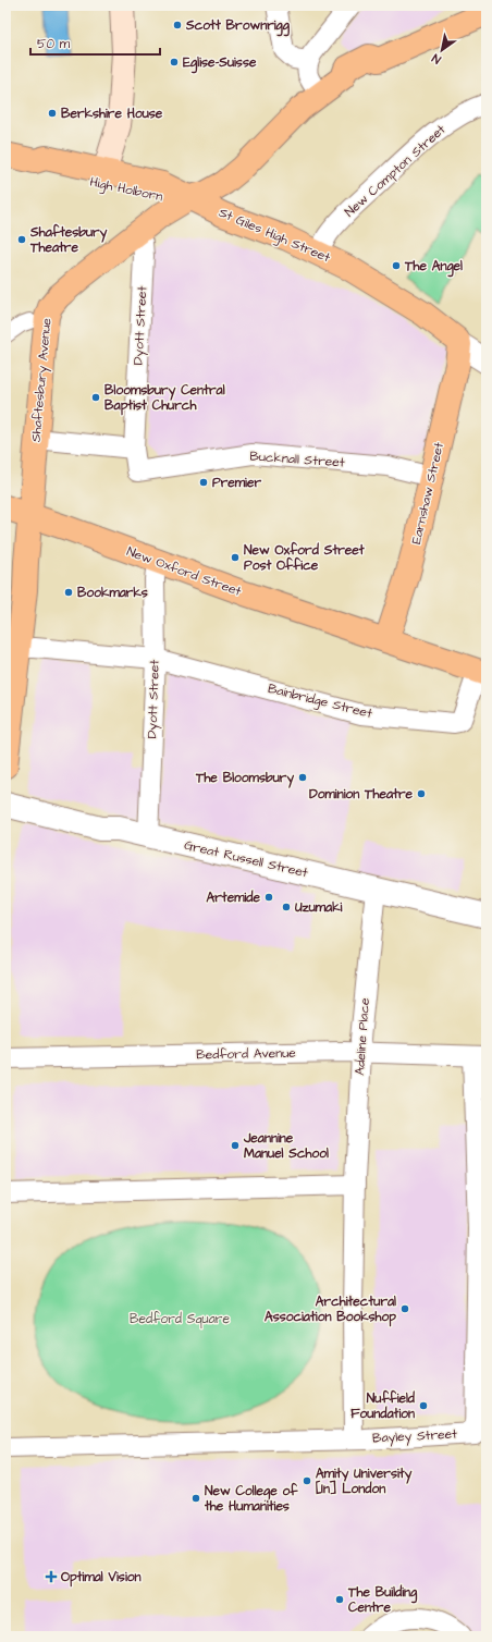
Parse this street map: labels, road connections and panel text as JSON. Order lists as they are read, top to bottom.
{
  "streets": {
    "main road": [
      "High Holborn",
      "St Giles High Street",
      "Shaftesbury Avenue",
      "Earnshaw Street",
      "New Oxford Street"
    ],
    "street": [
      "New Compton Street",
      "Dyott Street",
      "Bucknall Street",
      "Bainbridge Street",
      "Great Russell Street",
      "Adeline Place",
      "Bedford Avenue",
      "Bayley Street"
    ]
  },
  "crossings": [
    ["New Compton Street", "St Giles High Street"],
    ["High Holborn", "St Giles High Street"],
    ["High Holborn", "Shaftesbury Avenue"],
    ["St Giles High Street", "Shaftesbury Avenue"],
    ["St Giles High Street", "Earnshaw Street"],
    ["Dyott Street", "Shaftesbury Avenue"],
    ["Dyott Street", "Bucknall Street"],
    ["Dyott Street", "New Oxford Street"],
    ["Dyott Street", "Bainbridge Street"],
    ["Dyott Street", "Great Russell Street"],
    ["Shaftesbury Avenue", "New Oxford Street"],
    ["Bucknall Street", "Earnshaw Street"],
    ["Earnshaw Street", "New Oxford Street"],
    ["New Oxford Street", "Bainbridge Street"],
    ["Great Russell Street", "Adeline Place"],
    ["Adeline Place", "Bedford Avenue"],
    ["Bedford Avenue", "Bayley Street"]
  ],
  "parks": ["Bedford Square"],
  "places": {
    "other": [
      "Scott Brownrigg",
      "Eglise-Suisse",
      "Berkshire House",
      "Shaftesbury Theatre",
      "The Angel",
      "Bloomsbury Central Baptist Church",
      "Premier",
      "New Oxford Street Post Office",
      "Bookmarks",
      "The Bloomsbury",
      "Dominion Theatre",
      "Artemide",
      "Uzumaki",
      "Jeannine Manuel School",
      "Architectural Association Bookshop",
      "Nuffield Foundation",
      "Amity University [In] London",
      "New College of the Humanities",
      "The Building Centre"
    ],
    "health": ["Optimal Vision"]
  },
  "scale_bar": "50 m",
  "north": "bottom left"
}
